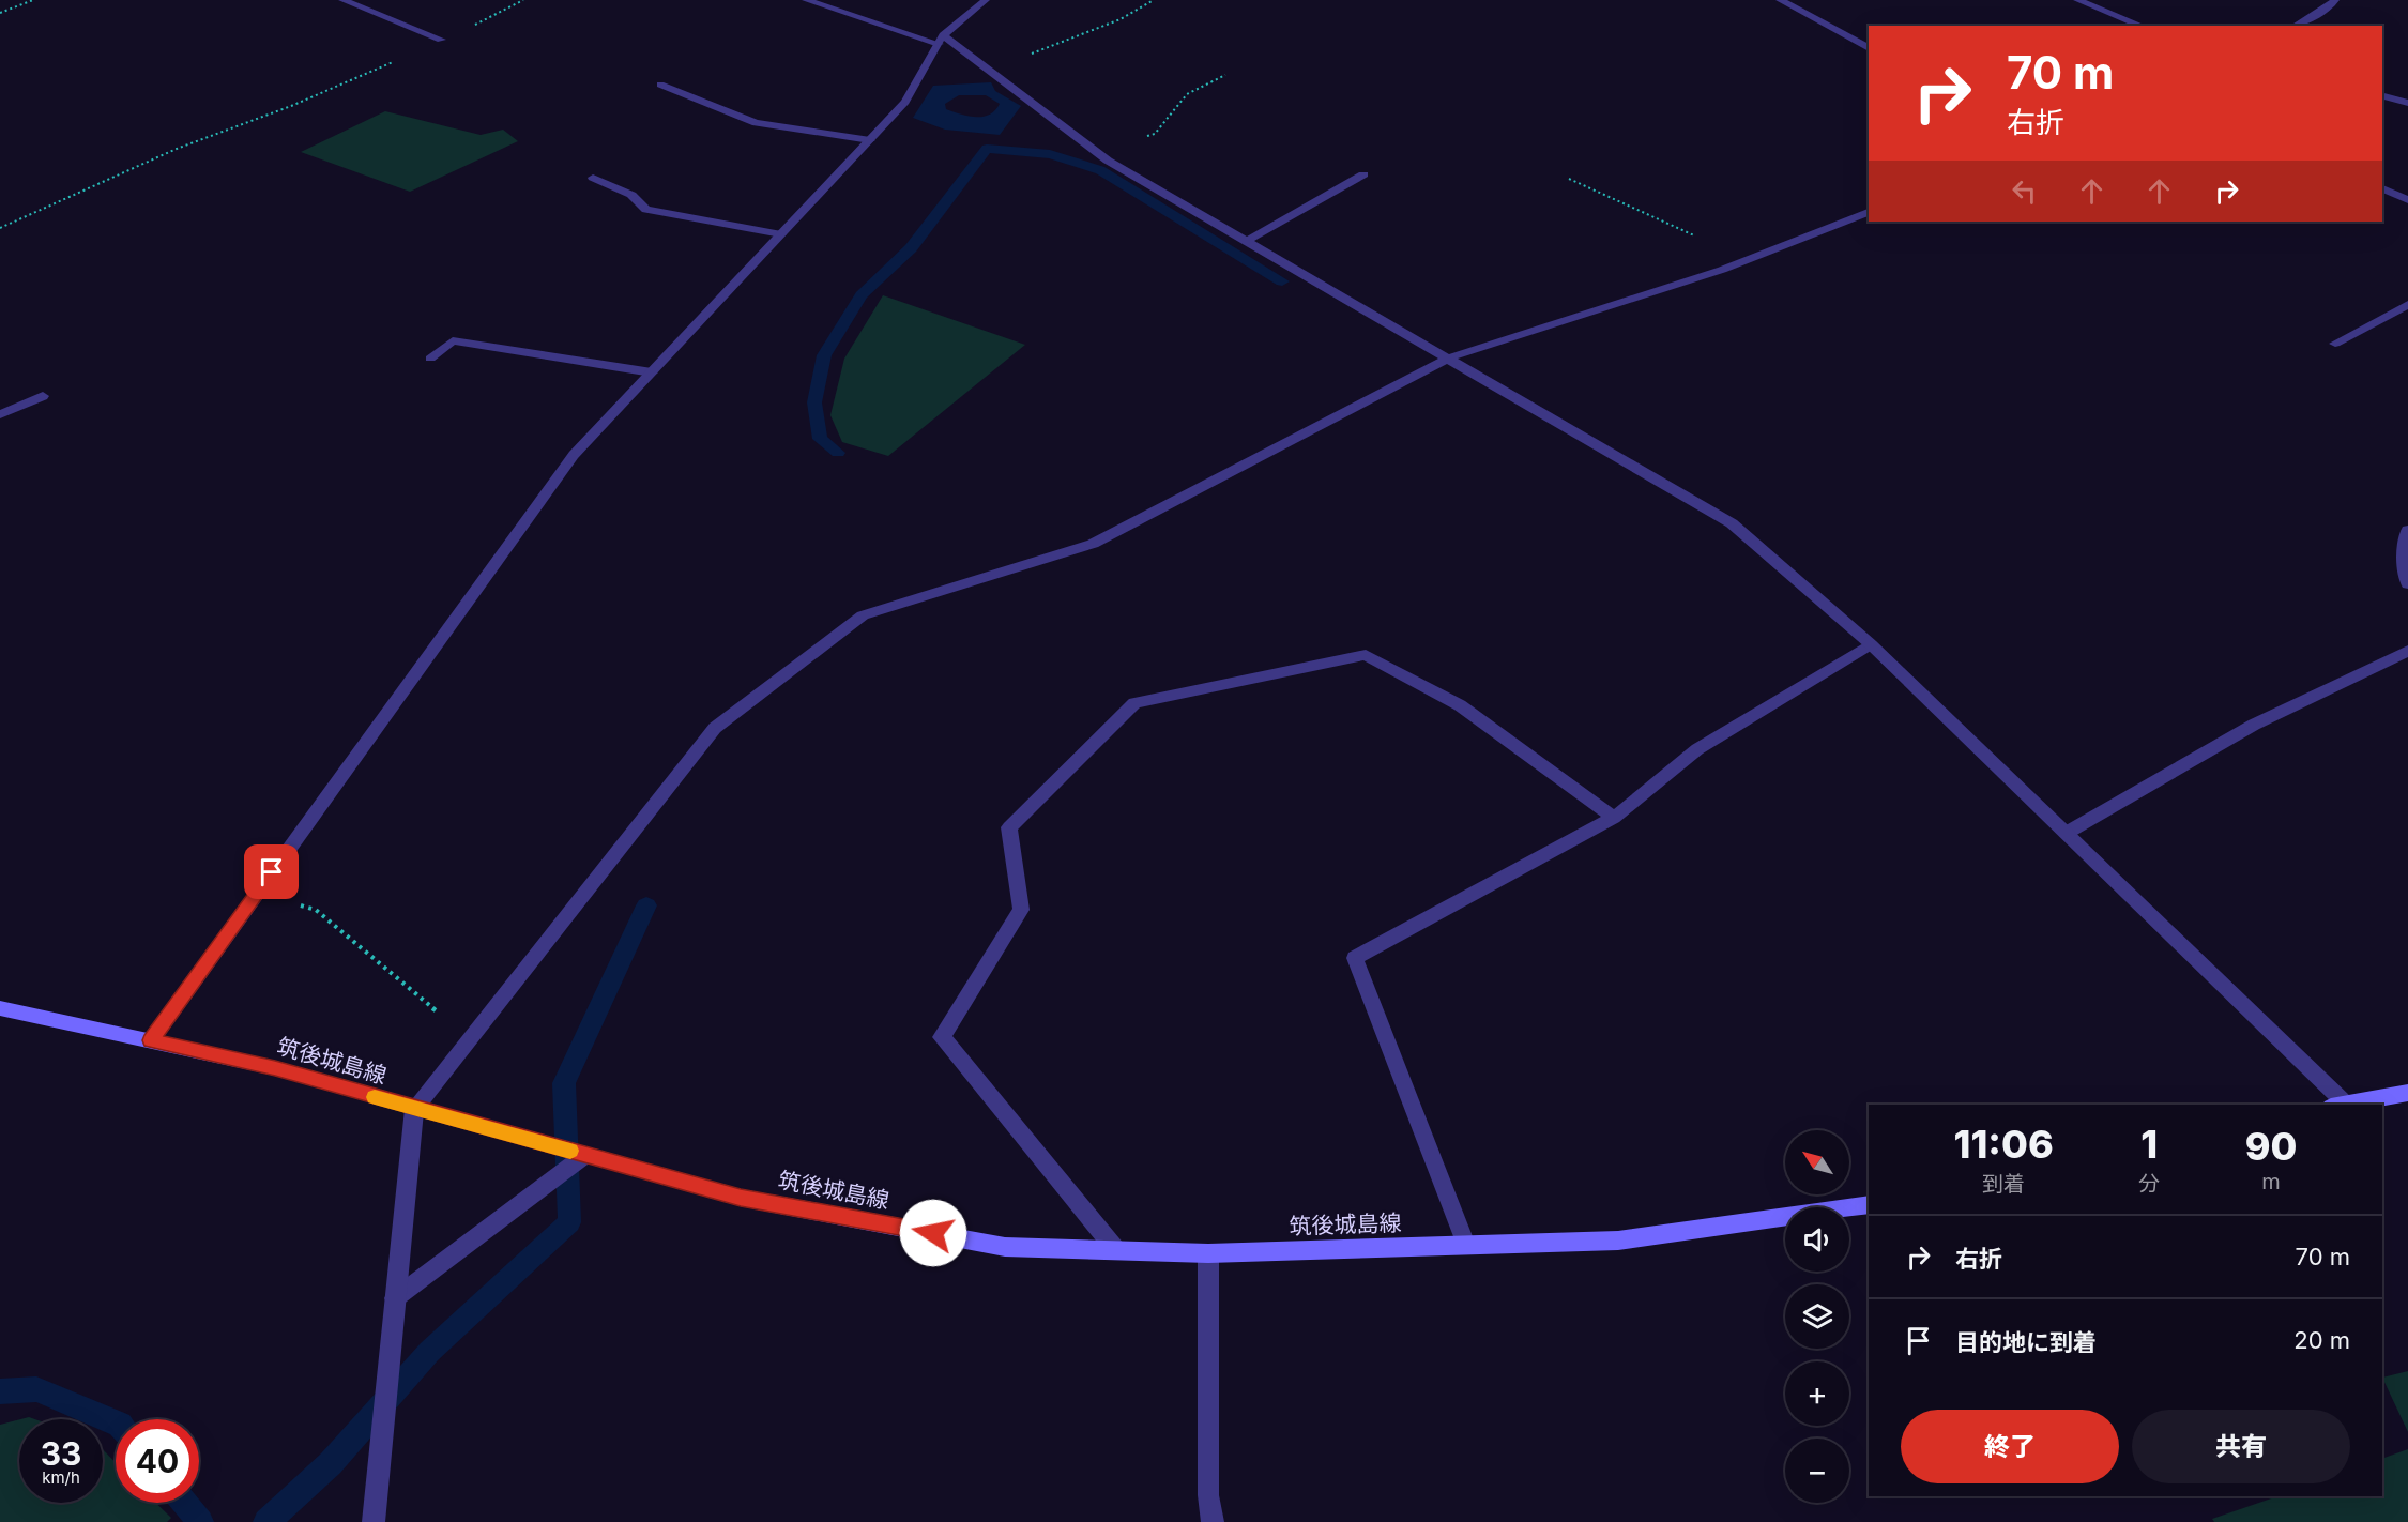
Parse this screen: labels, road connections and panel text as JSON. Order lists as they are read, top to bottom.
{
  "streets": {
    "street": ["筑後城島線"]
  },
  "north": "top left",
  "page": {
    "turn": ["70 m", "右折"],
    "eta": [
      "11:06",
      "到着",
      "1",
      "分",
      "90",
      "m"
    ],
    "map_buttons": ["+", "−"],
    "list": [
      {
        "name": "右折",
        "value": "70 m"
      },
      {
        "name": "目的地に到着",
        "value": "20 m"
      }
    ],
    "buttons": ["終了", "共有"],
    "speed": "33 km/h",
    "limit": "40"
  }
}
